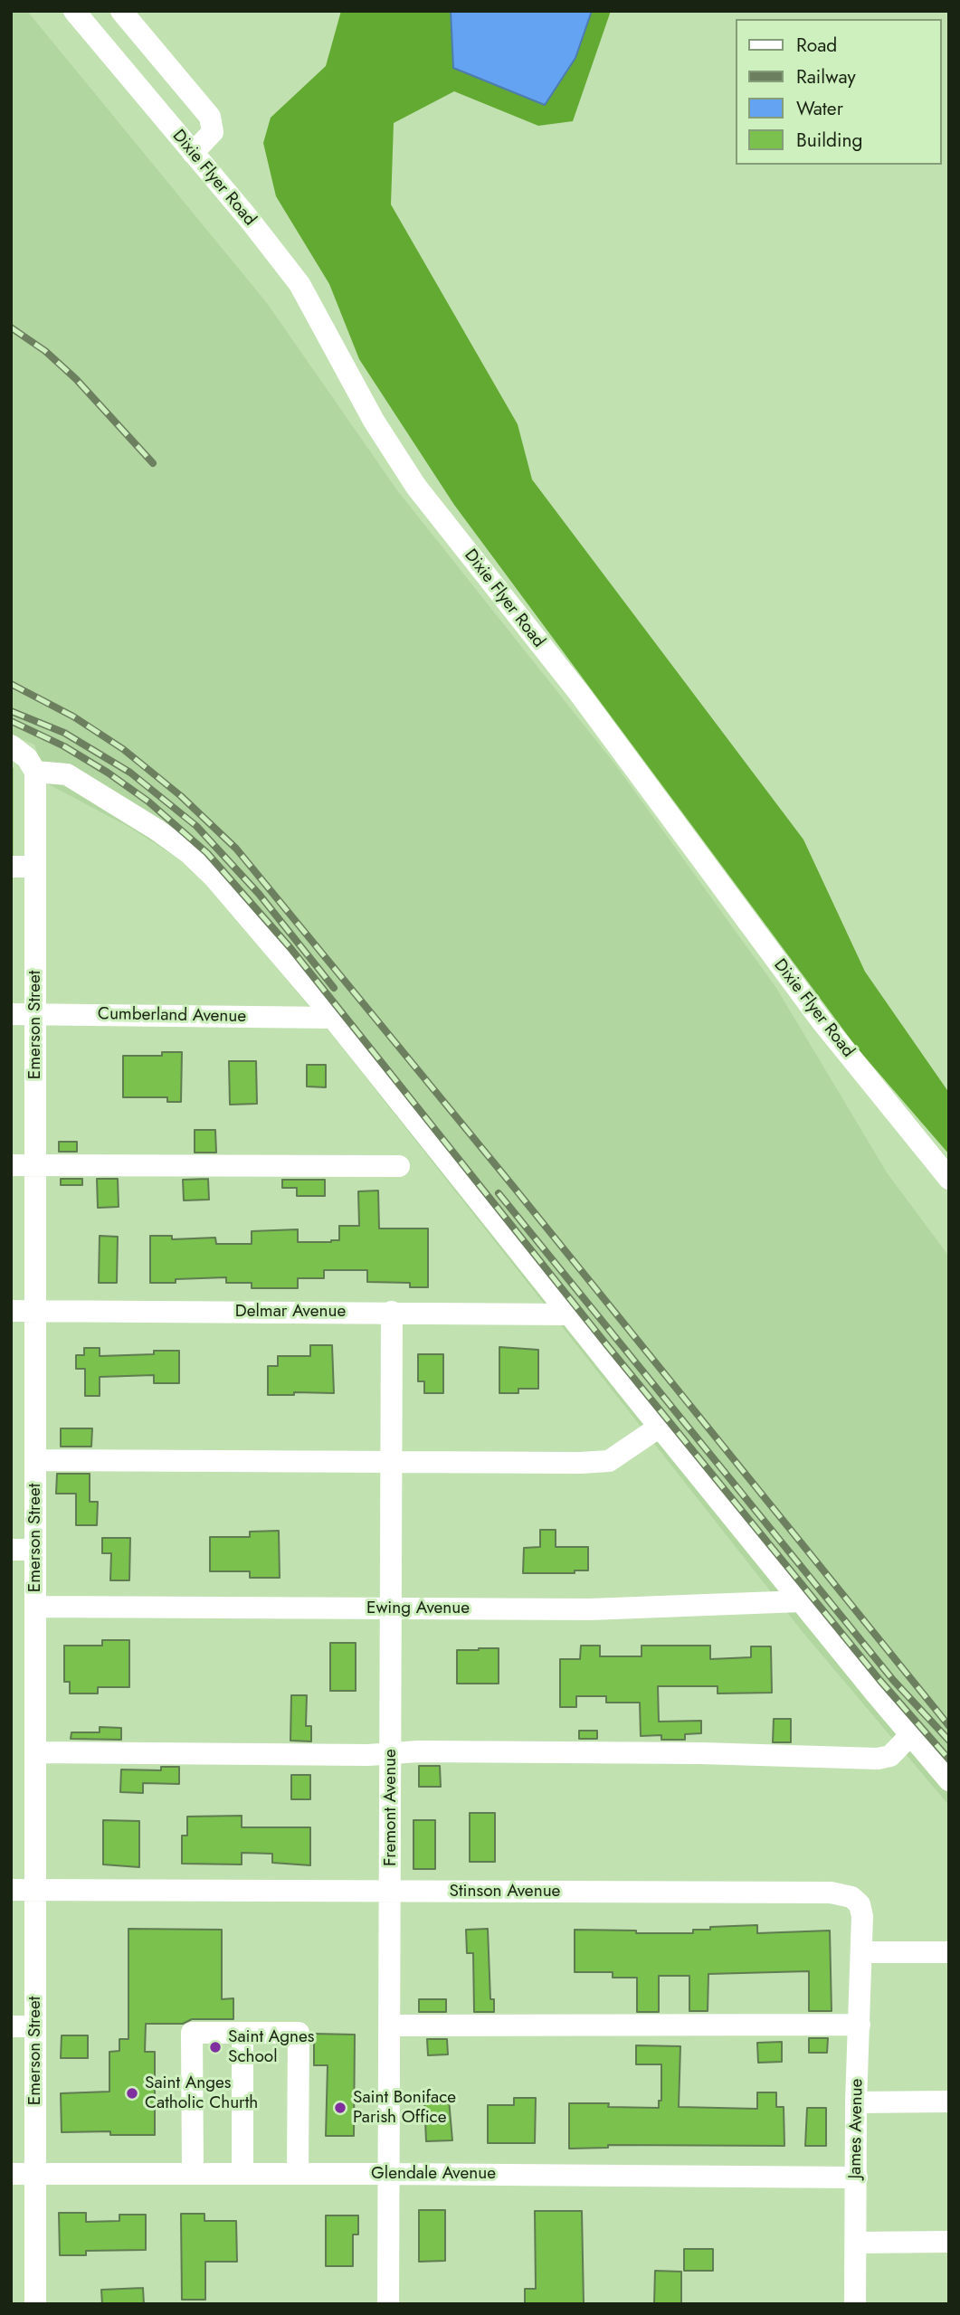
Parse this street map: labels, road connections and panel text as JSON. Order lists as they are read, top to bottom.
{
  "streets": {
    "street": [
      "Dixie Flyer Road",
      "Cumberland Avenue",
      "Emerson Street",
      "Delmar Avenue",
      "Ewing Avenue",
      "Fremont Avenue",
      "Stinson Avenue",
      "James Avenue",
      "Glendale Avenue"
    ]
  },
  "crossings": [
    ["Cumberland Avenue", "Emerson Street"],
    ["Emerson Street", "Delmar Avenue"],
    ["Emerson Street", "Ewing Avenue"],
    ["Emerson Street", "Stinson Avenue"],
    ["Emerson Street", "Glendale Avenue"],
    ["Delmar Avenue", "Fremont Avenue"],
    ["Ewing Avenue", "Fremont Avenue"],
    ["Fremont Avenue", "Stinson Avenue"],
    ["Fremont Avenue", "Glendale Avenue"],
    ["Stinson Avenue", "James Avenue"],
    ["James Avenue", "Glendale Avenue"]
  ],
  "places": ["Saint Agnes School", "Saint Anges Catholic Churth", "Saint Boniface Parish Office"],
  "legend": [
    "Road",
    "Railway",
    "Water",
    "Building"
  ]
}
